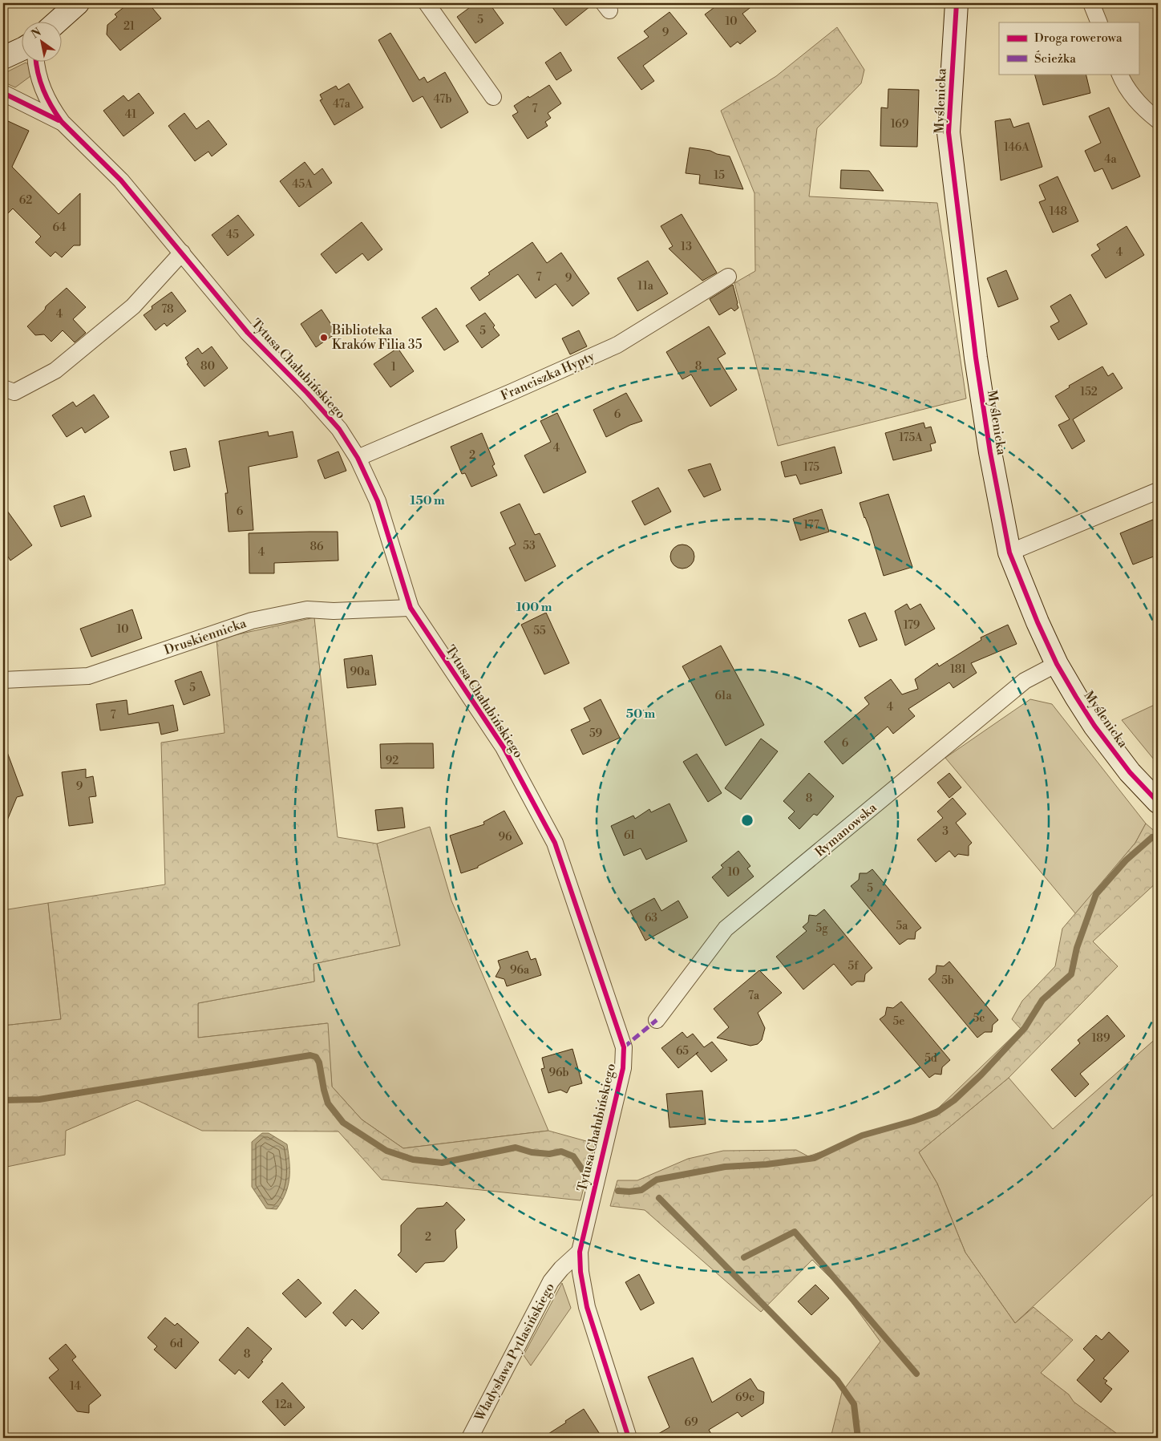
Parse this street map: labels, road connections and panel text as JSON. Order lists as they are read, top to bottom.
{
  "streets": {
    "street": [
      "Myślenicka",
      "Tytusa Chałubińskiego",
      "Franciszka Hypty",
      "Druskiennicka",
      "Rymanowska",
      "Władysława Pytlasińskiego"
    ]
  },
  "crossings": [
    ["Myślenicka", "Rymanowska"],
    ["Tytusa Chałubińskiego", "Franciszka Hypty"],
    ["Tytusa Chałubińskiego", "Druskiennicka"],
    ["Tytusa Chałubińskiego", "Władysława Pytlasińskiego"]
  ],
  "places": ["Biblioteka Kraków Filia 35"],
  "house_numbers": [
    "5",
    "10",
    "21",
    "9",
    "47b",
    "47a",
    "7",
    "41",
    "169",
    "146A",
    "4a",
    "15",
    "45A",
    "62",
    "148",
    "64",
    "45",
    "13",
    "4",
    "7",
    "9",
    "11a",
    "78",
    "4",
    "5",
    "80",
    "8",
    "1",
    "152",
    "6",
    "175A",
    "4",
    "2",
    "175",
    "6",
    "177",
    "53",
    "86",
    "4",
    "179",
    "10",
    "55",
    "181",
    "90a",
    "5",
    "61a",
    "4",
    "7",
    "59",
    "6",
    "92",
    "9",
    "8",
    "3",
    "61",
    "96",
    "10",
    "5",
    "63",
    "5a",
    "5g",
    "5f",
    "96a",
    "5b",
    "7a",
    "5c",
    "5e",
    "189",
    "65",
    "5d",
    "96b",
    "2",
    "6d",
    "8",
    "14",
    "69c",
    "12a",
    "69"
  ],
  "legend": ["Droga rowerowa", "Ścieżka"],
  "north": "top left",
  "rings": ["150 m", "100 m", "50 m"]
}
